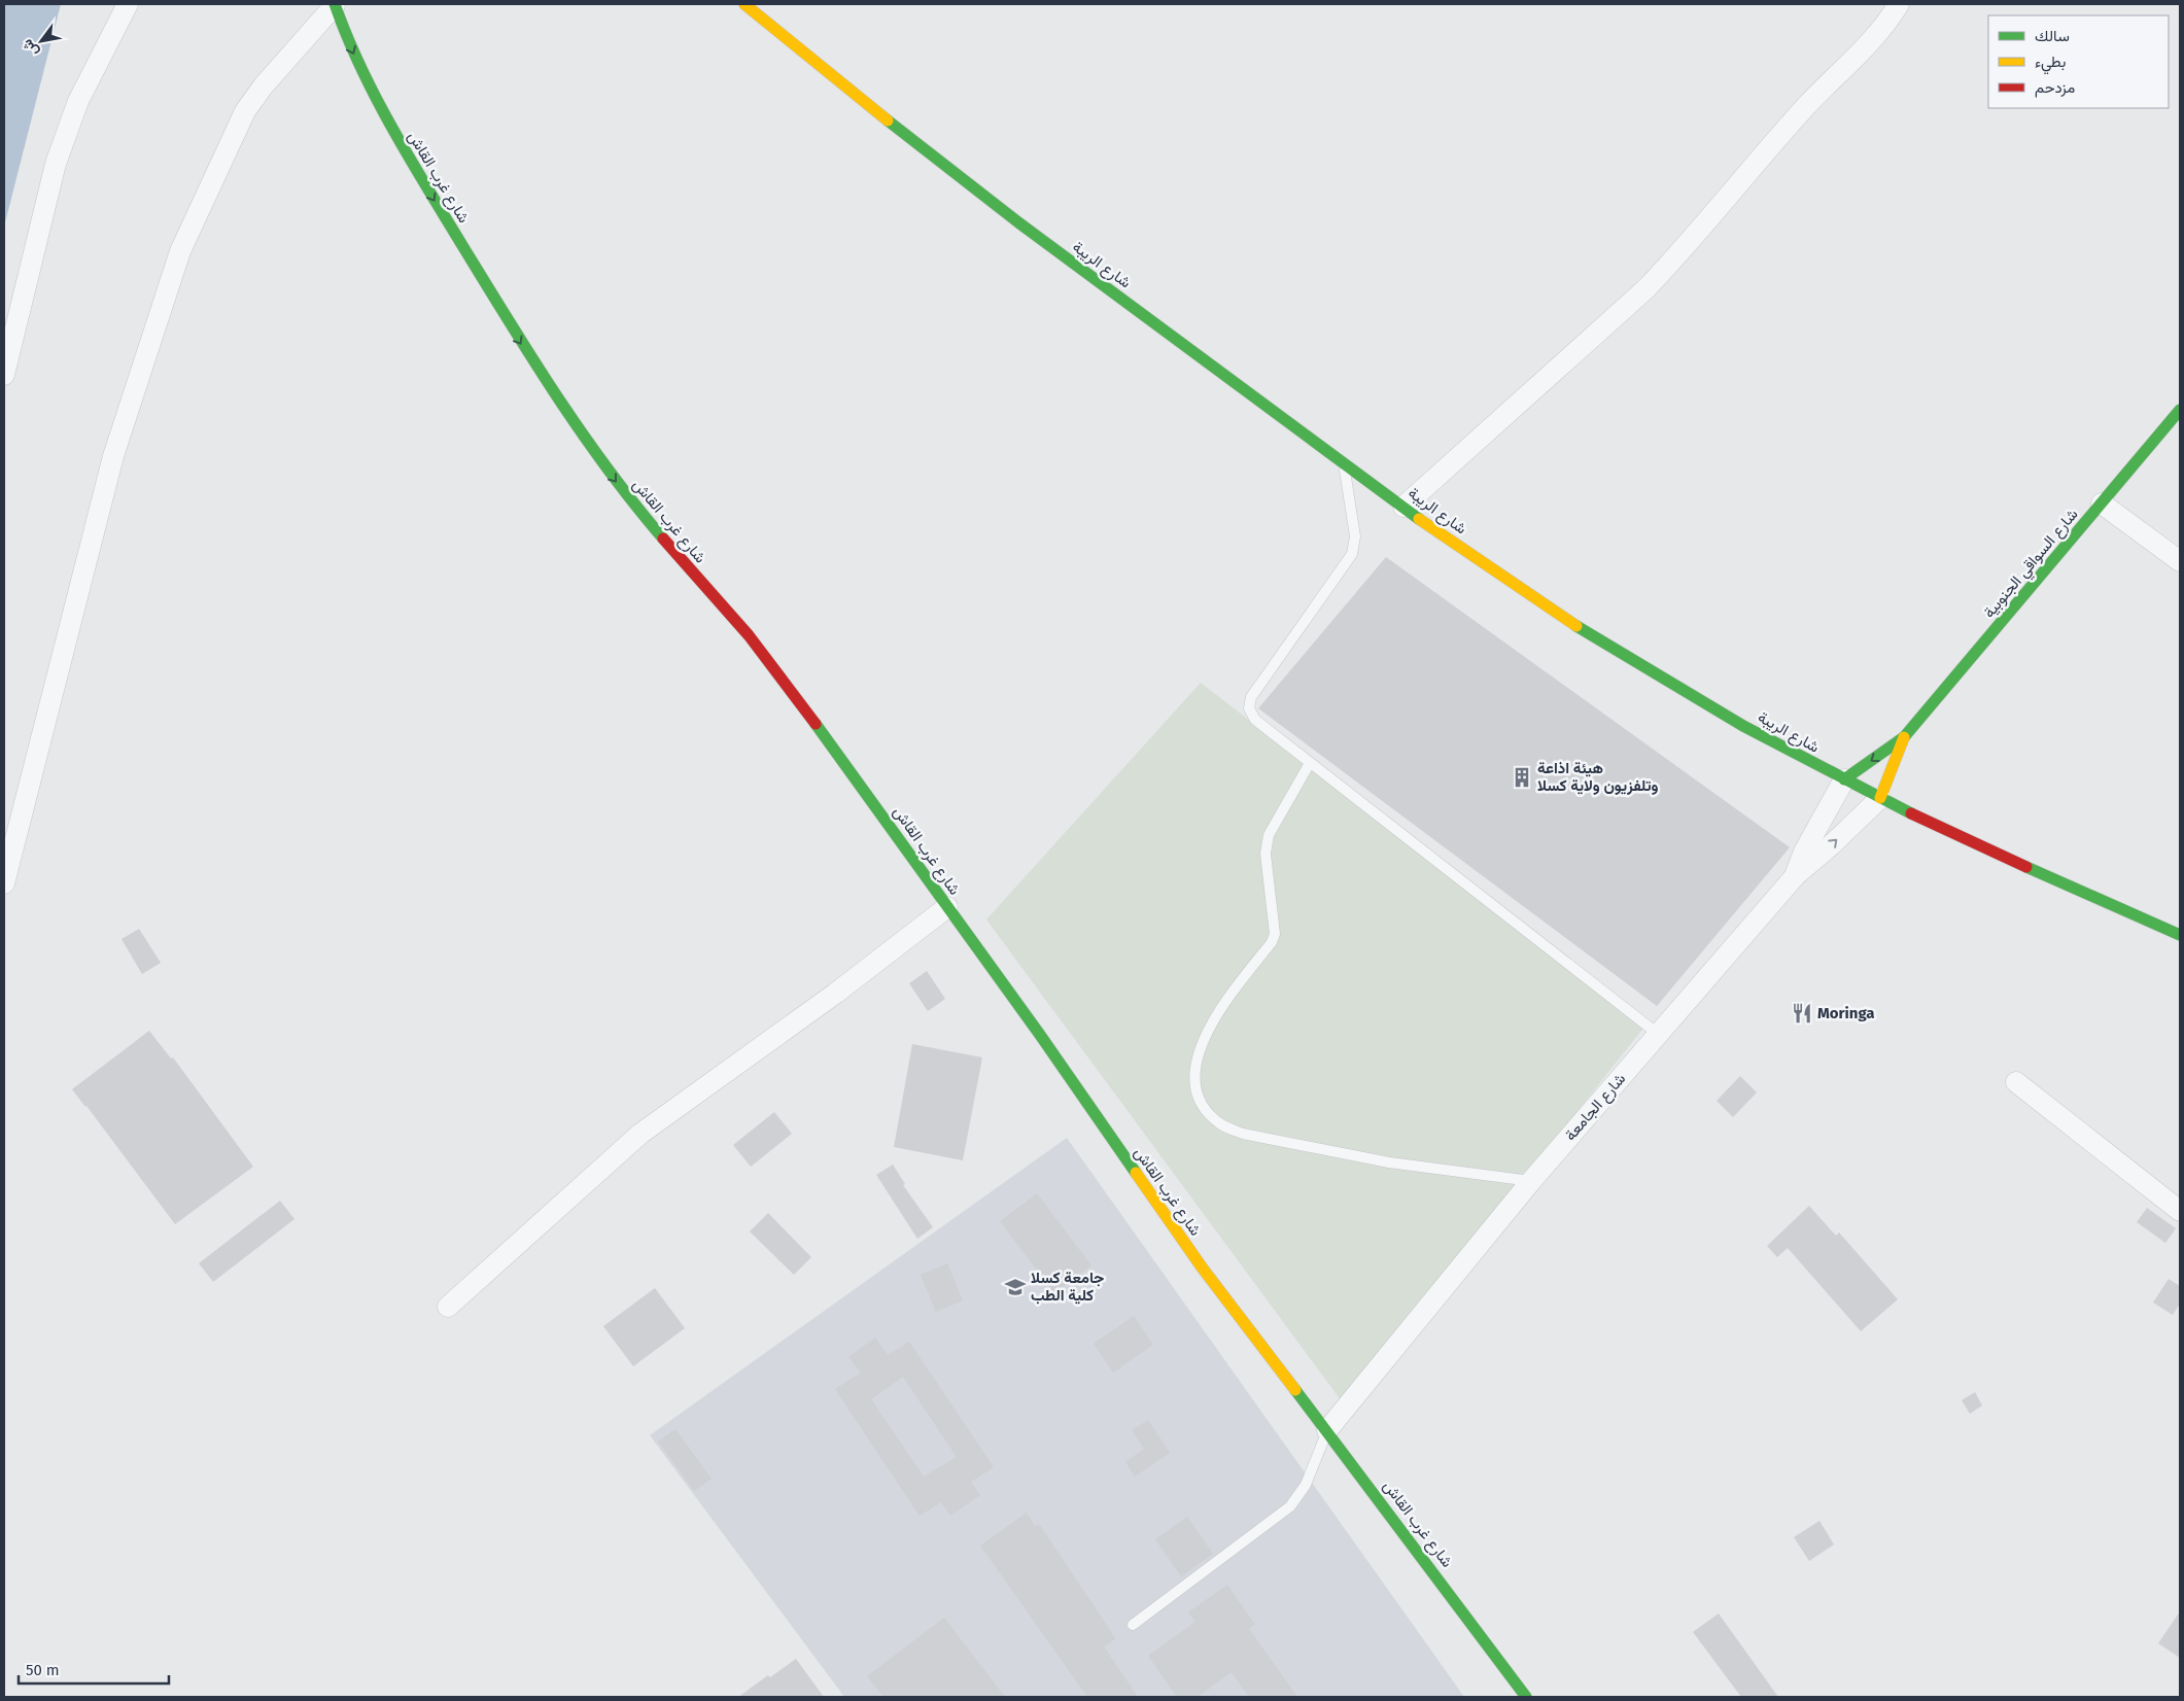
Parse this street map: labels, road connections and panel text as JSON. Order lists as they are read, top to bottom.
{
  "streets": {
    "main road": ["شارع غرب القاش", "شارع الريبة", "شارع السواقي الجنوبية"],
    "street": ["شارع الجامعة"]
  },
  "crossings": [
    ["شارع غرب القاش", "شارع الجامعة"],
    ["شارع الريبة", "شارع السواقي الجنوبية"],
    ["شارع الريبة", "شارع الجامعة"],
    ["شارع السواقي الجنوبية", "شارع الجامعة"]
  ],
  "one_way": ["شارع غرب القاش"],
  "places": {
    "building": ["هيئة اذاعة وتلفزيون ولاية كسلا"],
    "restaurant": ["Moringa"],
    "school or university": ["جامعة كسلا كلية الطب"]
  },
  "legend": ["سالك", "بطيء", "مزدحم"],
  "scale_bar": "50 m",
  "north": "bottom left"
}
